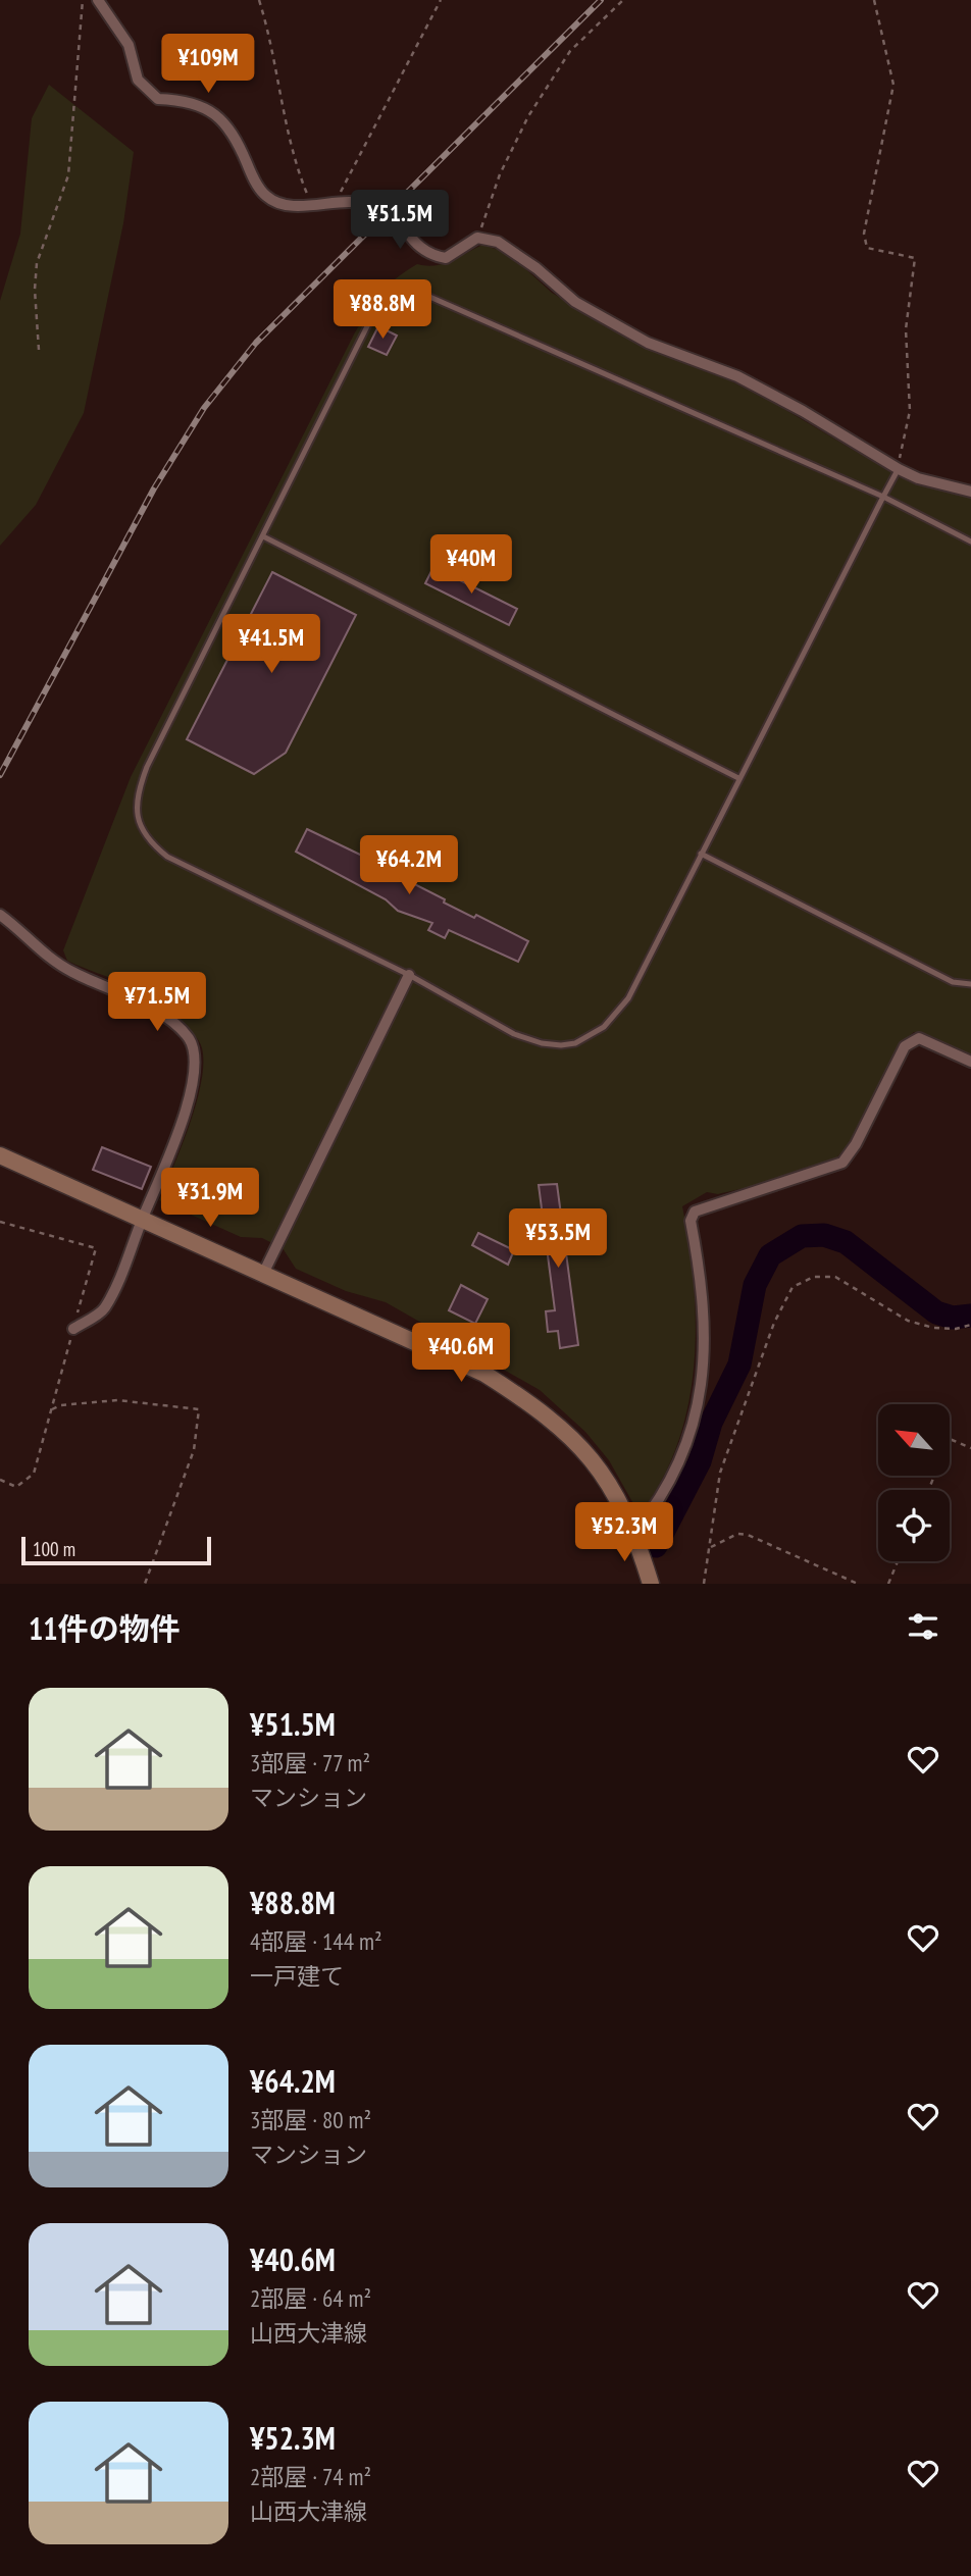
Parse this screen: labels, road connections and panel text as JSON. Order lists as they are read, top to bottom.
{
  "scale_bar": "100 m",
  "north": "top left",
  "page": {
    "price": [
      "¥109M",
      "¥51.5M",
      "¥88.8M",
      "¥40M",
      "¥41.5M",
      "¥64.2M",
      "¥71.5M",
      "¥31.9M",
      "¥53.5M",
      "¥40.6M",
      "¥52.3M"
    ],
    "scale": "100 m",
    "heading": "11件の物件",
    "list": [
      {
        "name": "¥51.5M",
        "note": "3部屋 · 77 m² · マンション"
      },
      {
        "name": "¥88.8M",
        "note": "4部屋 · 144 m² · 一戸建て"
      },
      {
        "name": "¥64.2M",
        "note": "3部屋 · 80 m² · マンション"
      },
      {
        "name": "¥40.6M",
        "note": "2部屋 · 64 m² · 山西大津線"
      },
      {
        "name": "¥52.3M",
        "note": "2部屋 · 74 m² · 山西大津線"
      }
    ]
  }
}
